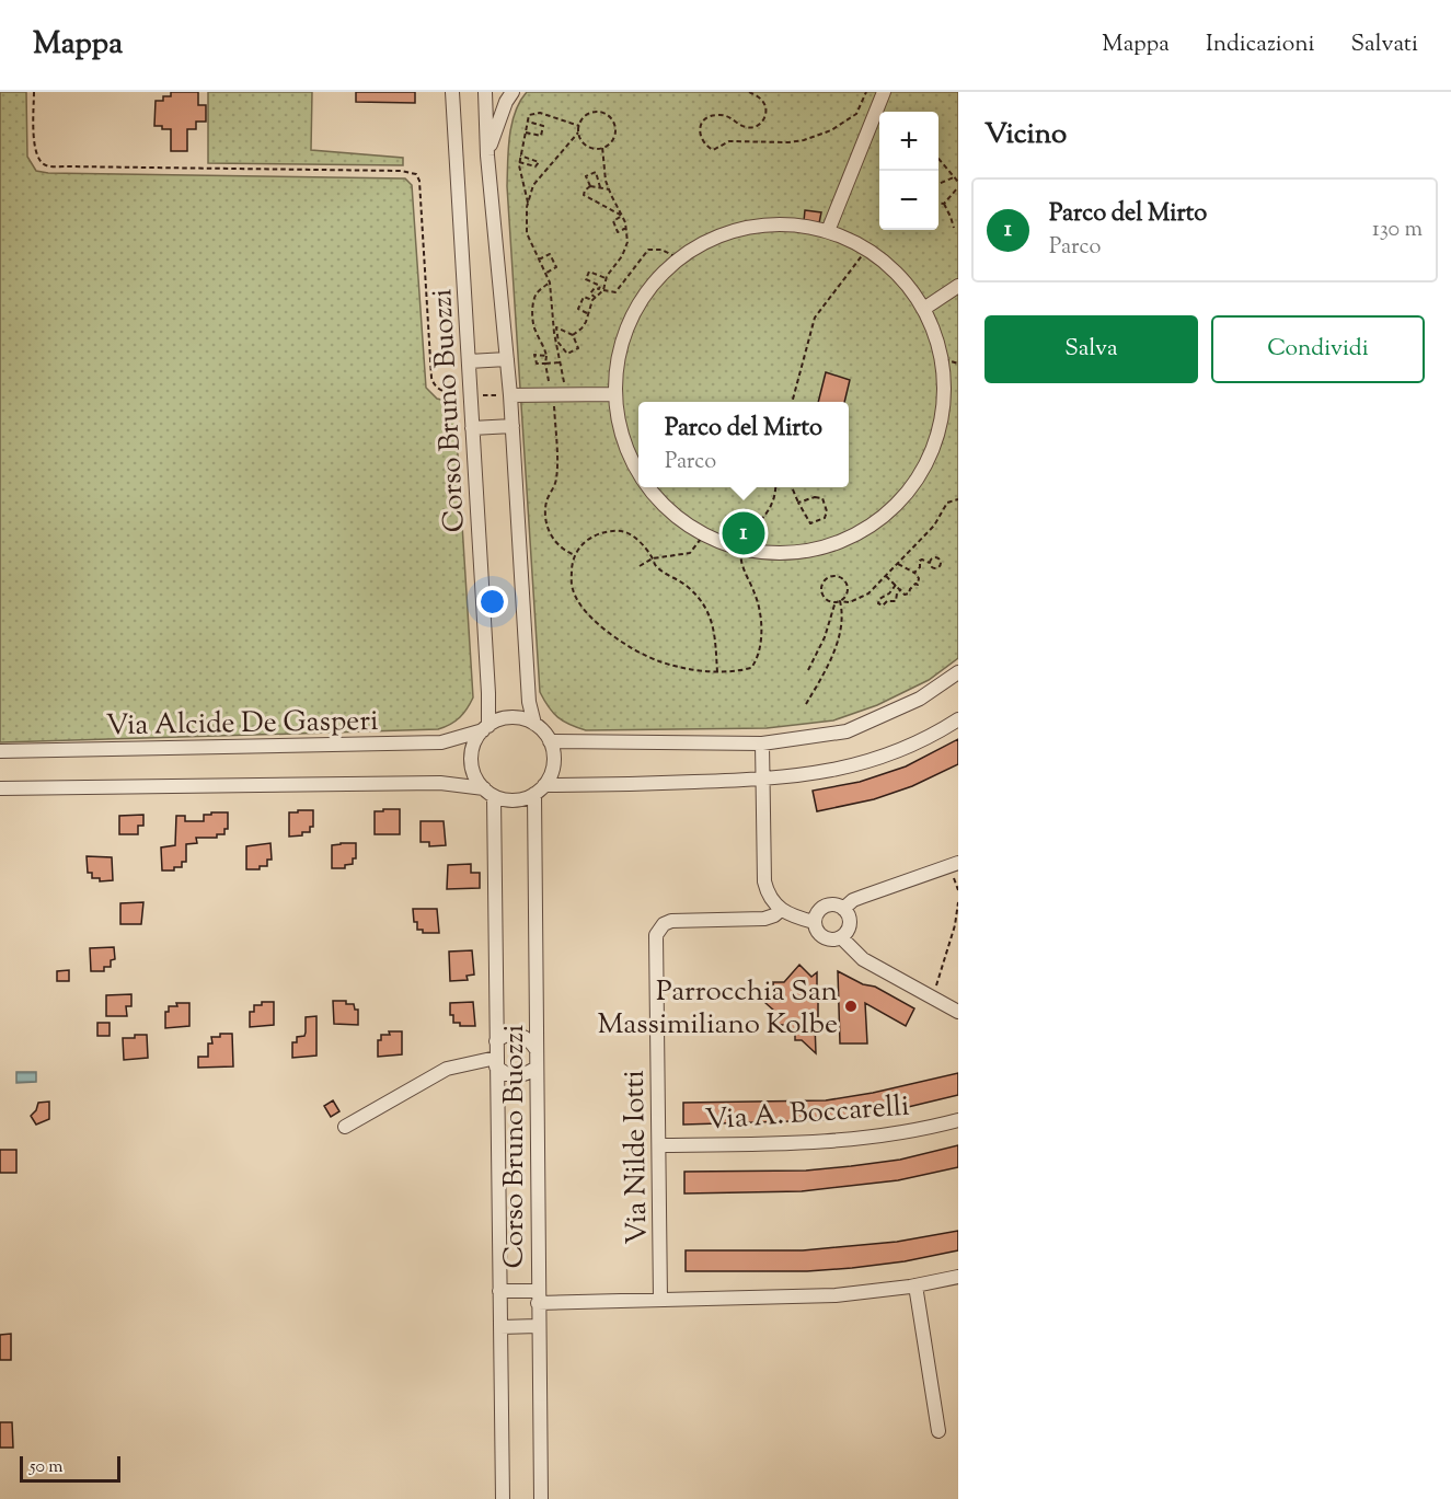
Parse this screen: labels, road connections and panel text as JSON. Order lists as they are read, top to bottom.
{
  "streets": {
    "street": [
      "Corso Bruno Buozzi",
      "Via Alcide De Gasperi",
      "Via A. Boccarelli",
      "Via Nilde Iotti"
    ]
  },
  "crossings": [
    ["Corso Bruno Buozzi", "Via Alcide De Gasperi"],
    ["Via A. Boccarelli", "Via Nilde Iotti"]
  ],
  "places": ["Parrocchia San Massimiliano Kolbe"],
  "scale_bar": "50 m",
  "page": {
    "header": "Mappa",
    "nav": ["Mappa", "Indicazioni", "Salvati"],
    "heading": "Vicino",
    "map_buttons": ["+", "−"],
    "list": [
      {
        "mark": "1",
        "name": "Parco del Mirto",
        "note": "Parco",
        "value": "130 m"
      }
    ],
    "buttons": ["Salva", "Condividi"],
    "popup": ["Parco del Mirto", "Parco"],
    "pins": "1",
    "scale": "50 m"
  }
}
